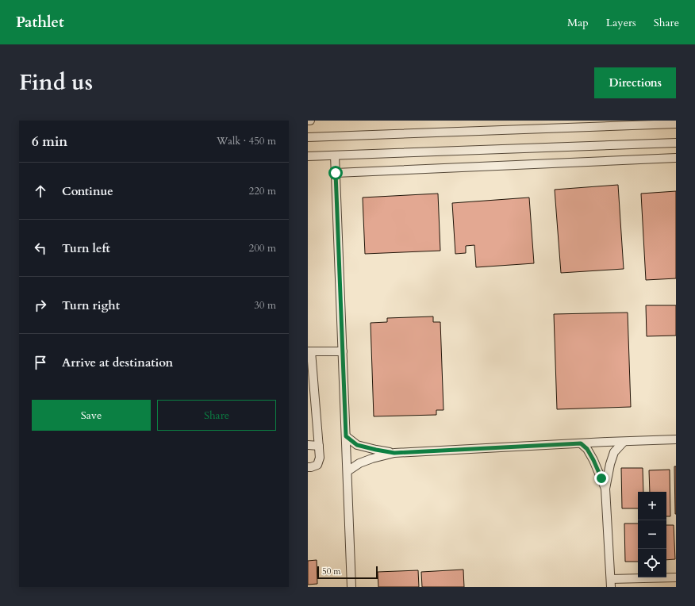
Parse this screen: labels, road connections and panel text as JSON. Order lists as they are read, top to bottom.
{
  "scale_bar": "50 m",
  "page": {
    "header": "Pathlet",
    "nav": ["Map", "Layers", "Share"],
    "title": "Find us",
    "buttons": [
      "Directions",
      ["Save", "Share"]
    ],
    "heading": ["6 min", "Walk · 450 m"],
    "list": [
      ["Continue", "220 m"],
      ["Turn left", "200 m"],
      ["Turn right", "30 m"],
      "Arrive at destination"
    ],
    "map_buttons": ["+", "−"],
    "scale": "50 m"
  }
}
